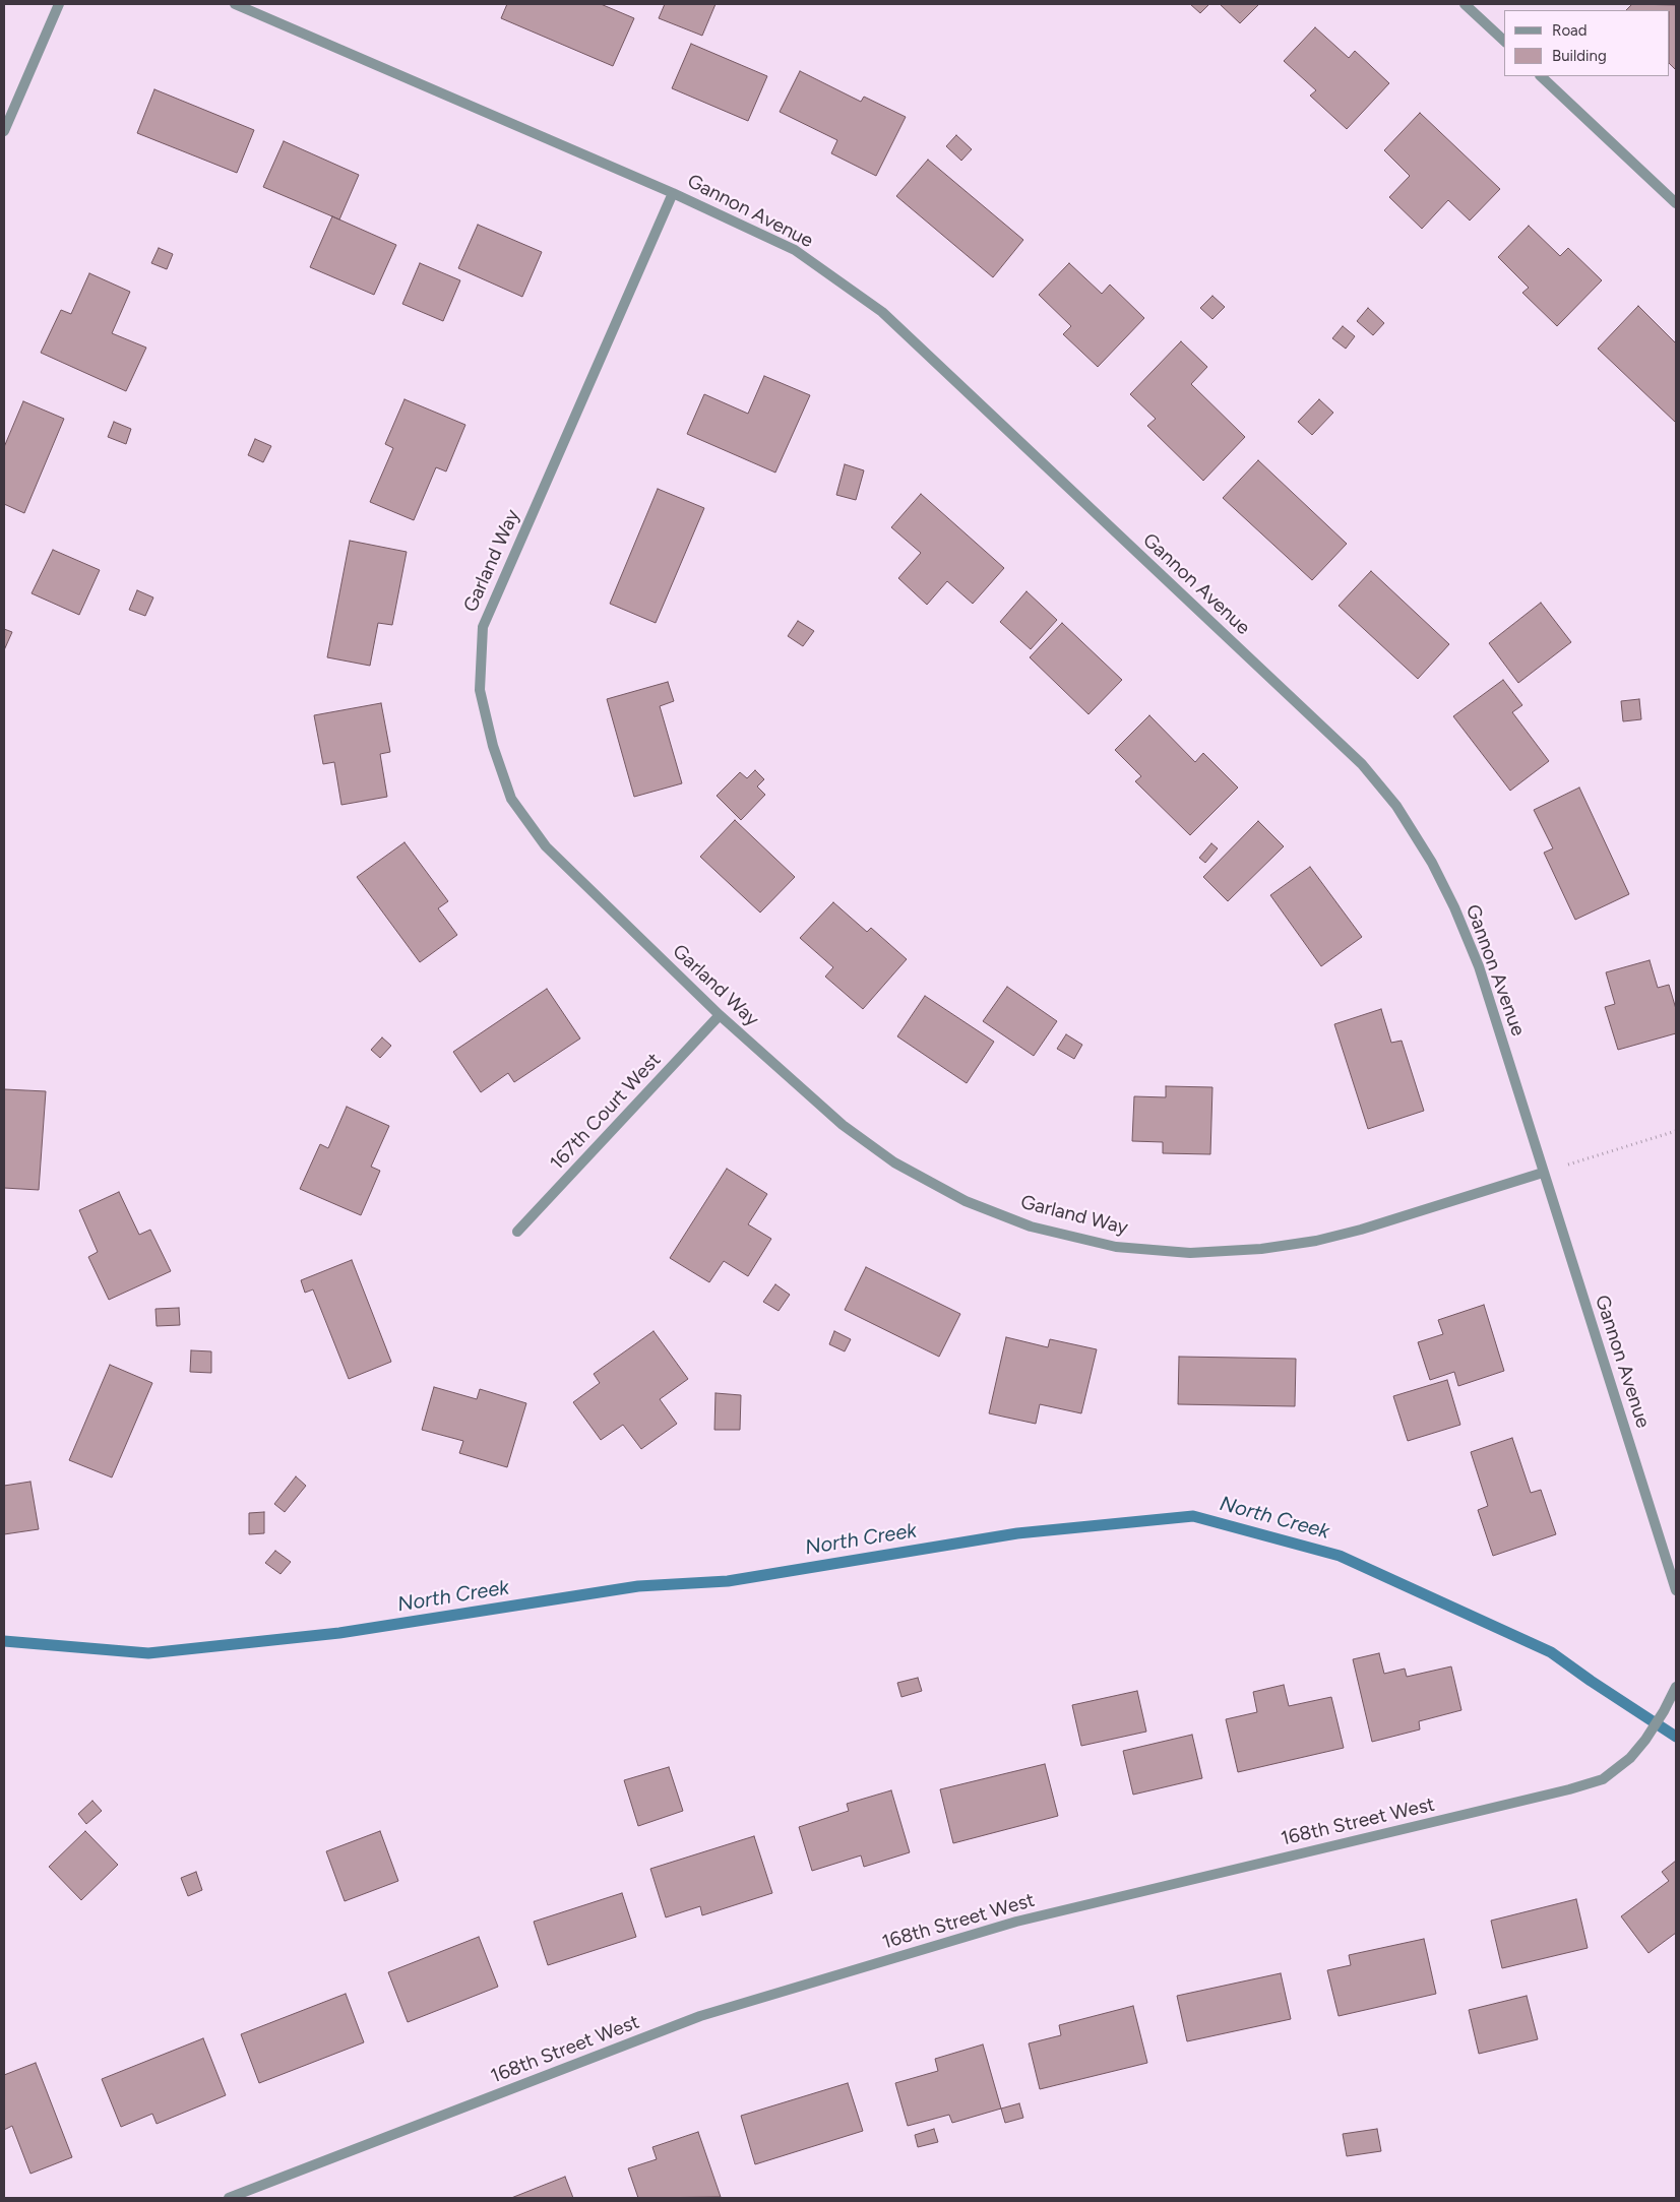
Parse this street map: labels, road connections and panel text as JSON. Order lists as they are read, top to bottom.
{
  "streets": {
    "street": [
      "Gannon Avenue",
      "Garland Way",
      "167th Court West",
      "168th Street West"
    ]
  },
  "crossings": [
    ["Gannon Avenue", "Garland Way"],
    ["Garland Way", "167th Court West"]
  ],
  "water": ["North Creek"],
  "legend": ["Road", "Building"]
}
